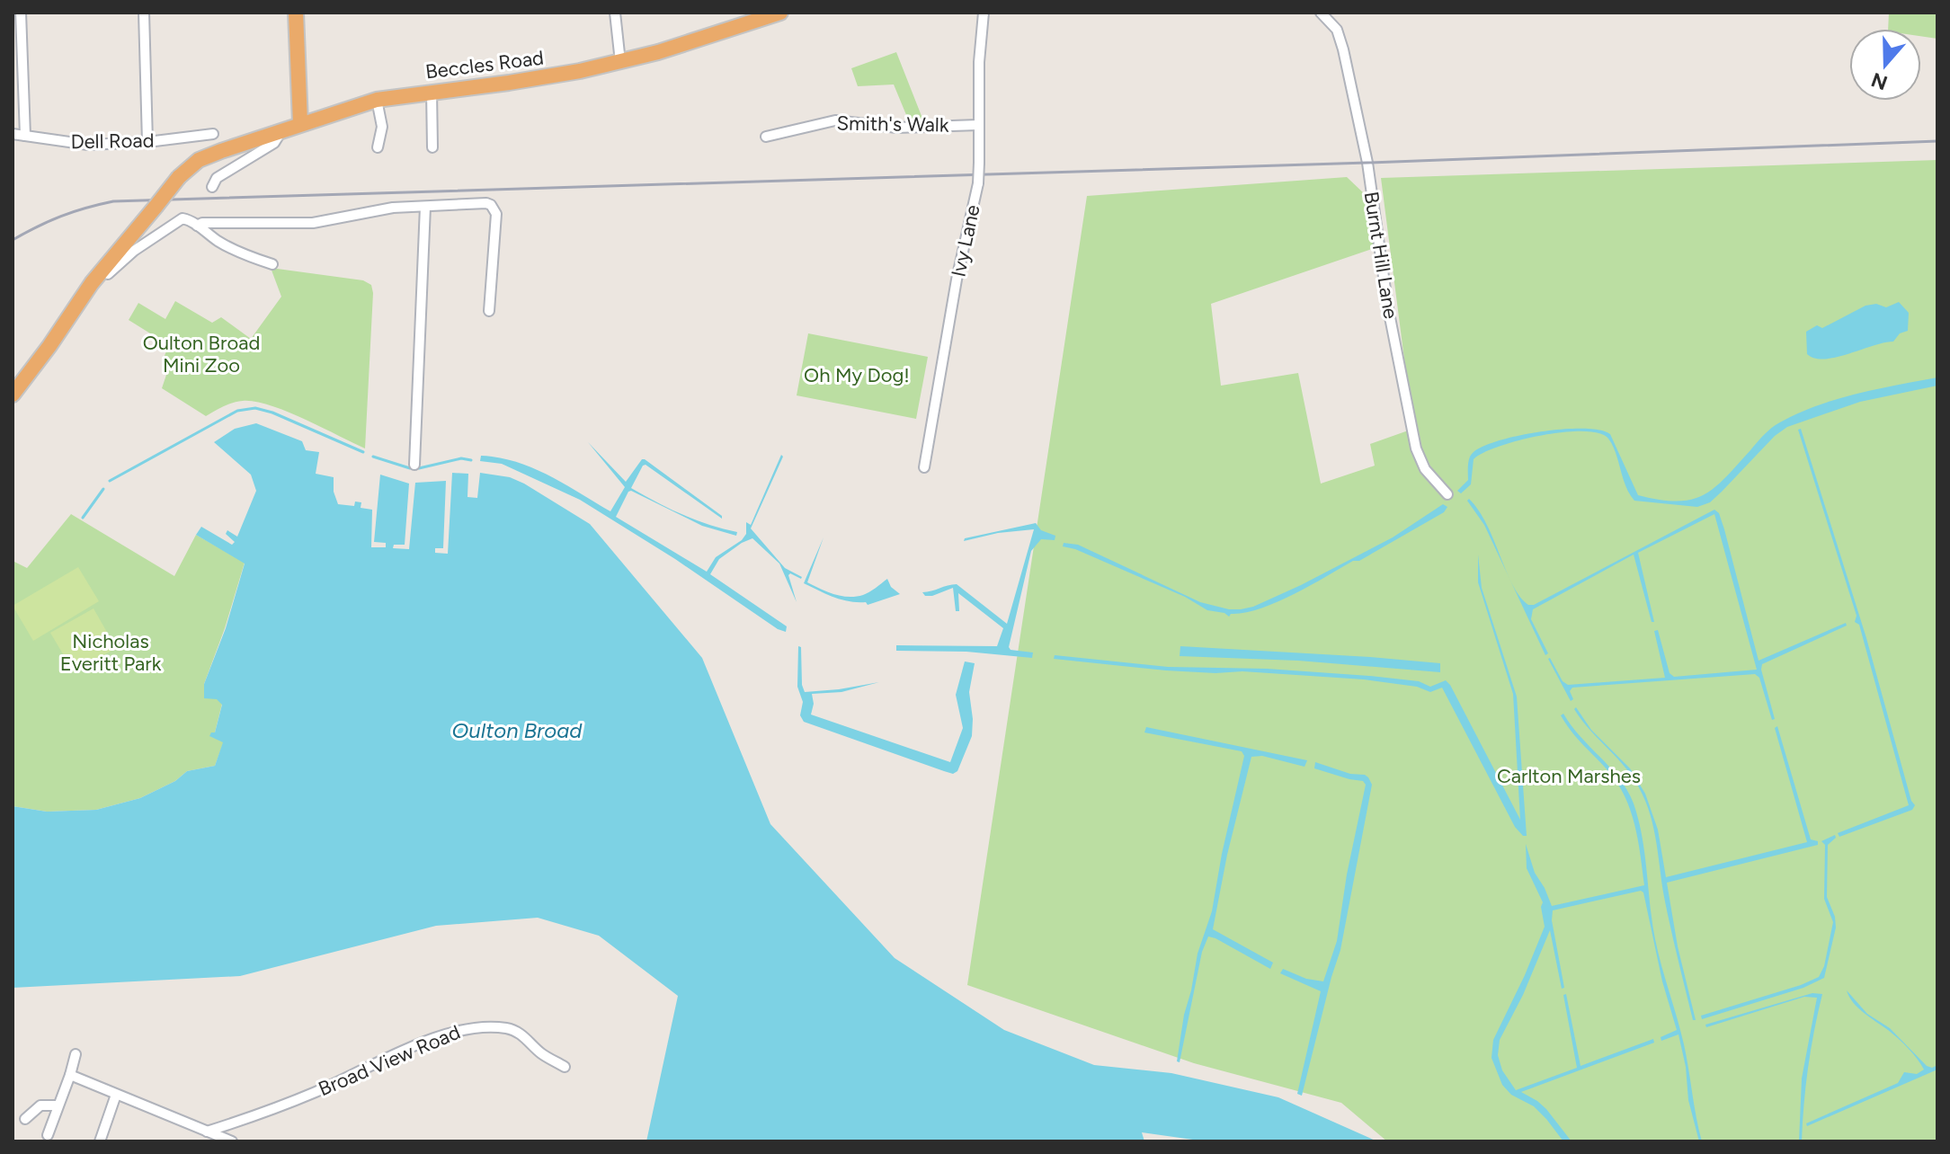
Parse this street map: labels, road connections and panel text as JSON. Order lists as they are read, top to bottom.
{
  "streets": {
    "highway": ["Beccles Road"],
    "street": [
      "Smith's Walk",
      "Dell Road",
      "Ivy Lane",
      "Burnt Hill Lane",
      "Broad View Road"
    ]
  },
  "crossings": [
    ["Smith's Walk", "Ivy Lane"]
  ],
  "water": ["Oulton Broad"],
  "parks": [
    "Oulton Broad Mini Zoo",
    "Oh My Dog!",
    "Nicholas Everitt Park",
    "Carlton Marshes"
  ],
  "north": "bottom"
}
